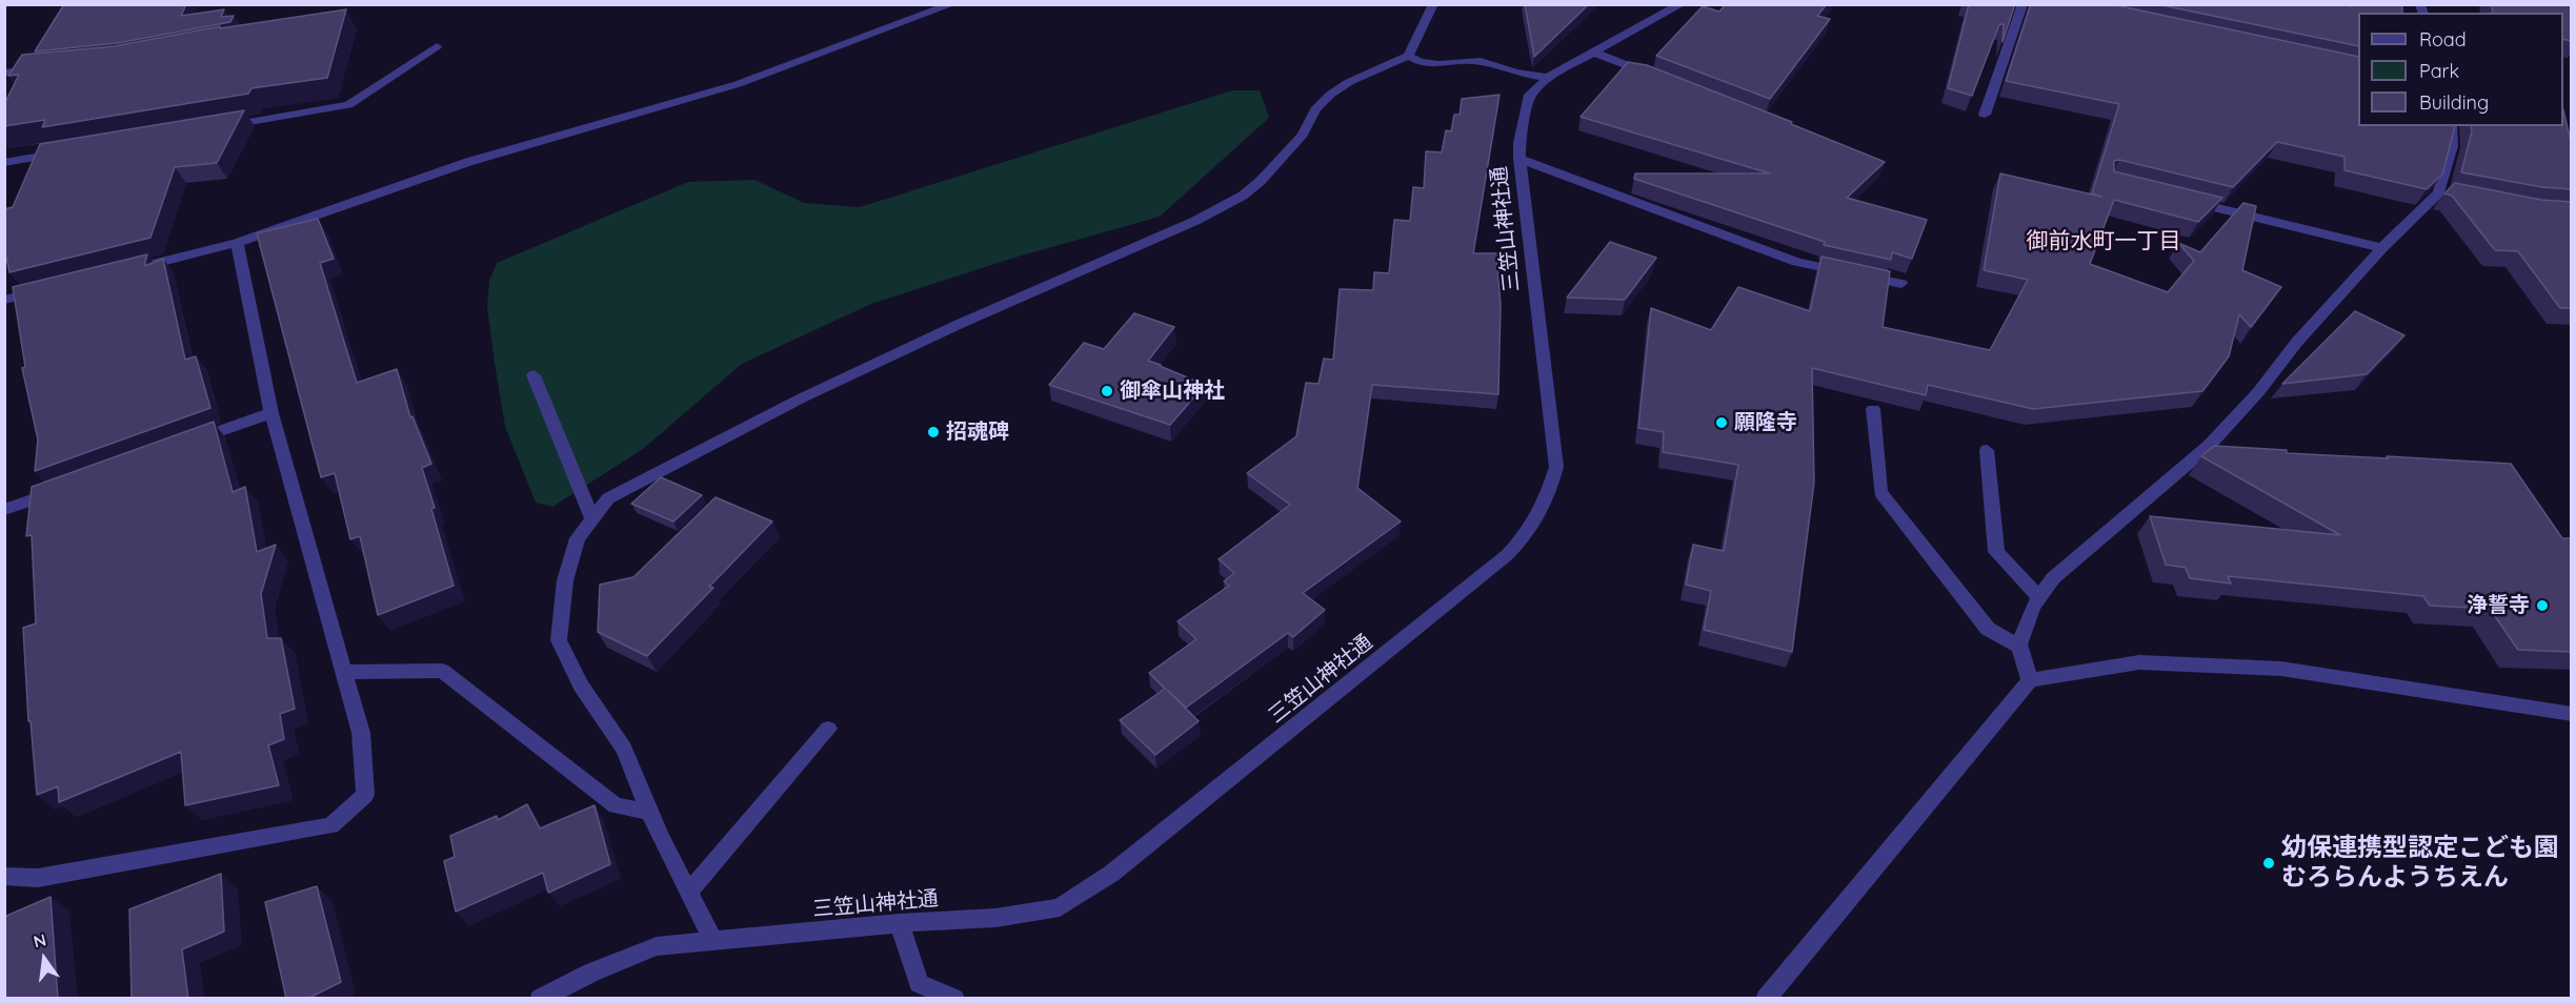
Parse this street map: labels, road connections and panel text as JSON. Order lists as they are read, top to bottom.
{
  "streets": {
    "street": ["三笠山神社通"]
  },
  "districts": ["御前水町一丁目"],
  "places": [
    "御傘山神社",
    "願隆寺",
    "招魂碑",
    "浄誓寺",
    "幼保連携型認定こども園 むろらんようちえん"
  ],
  "legend": ["Road", "Park", "Building"],
  "north": "top"
}
